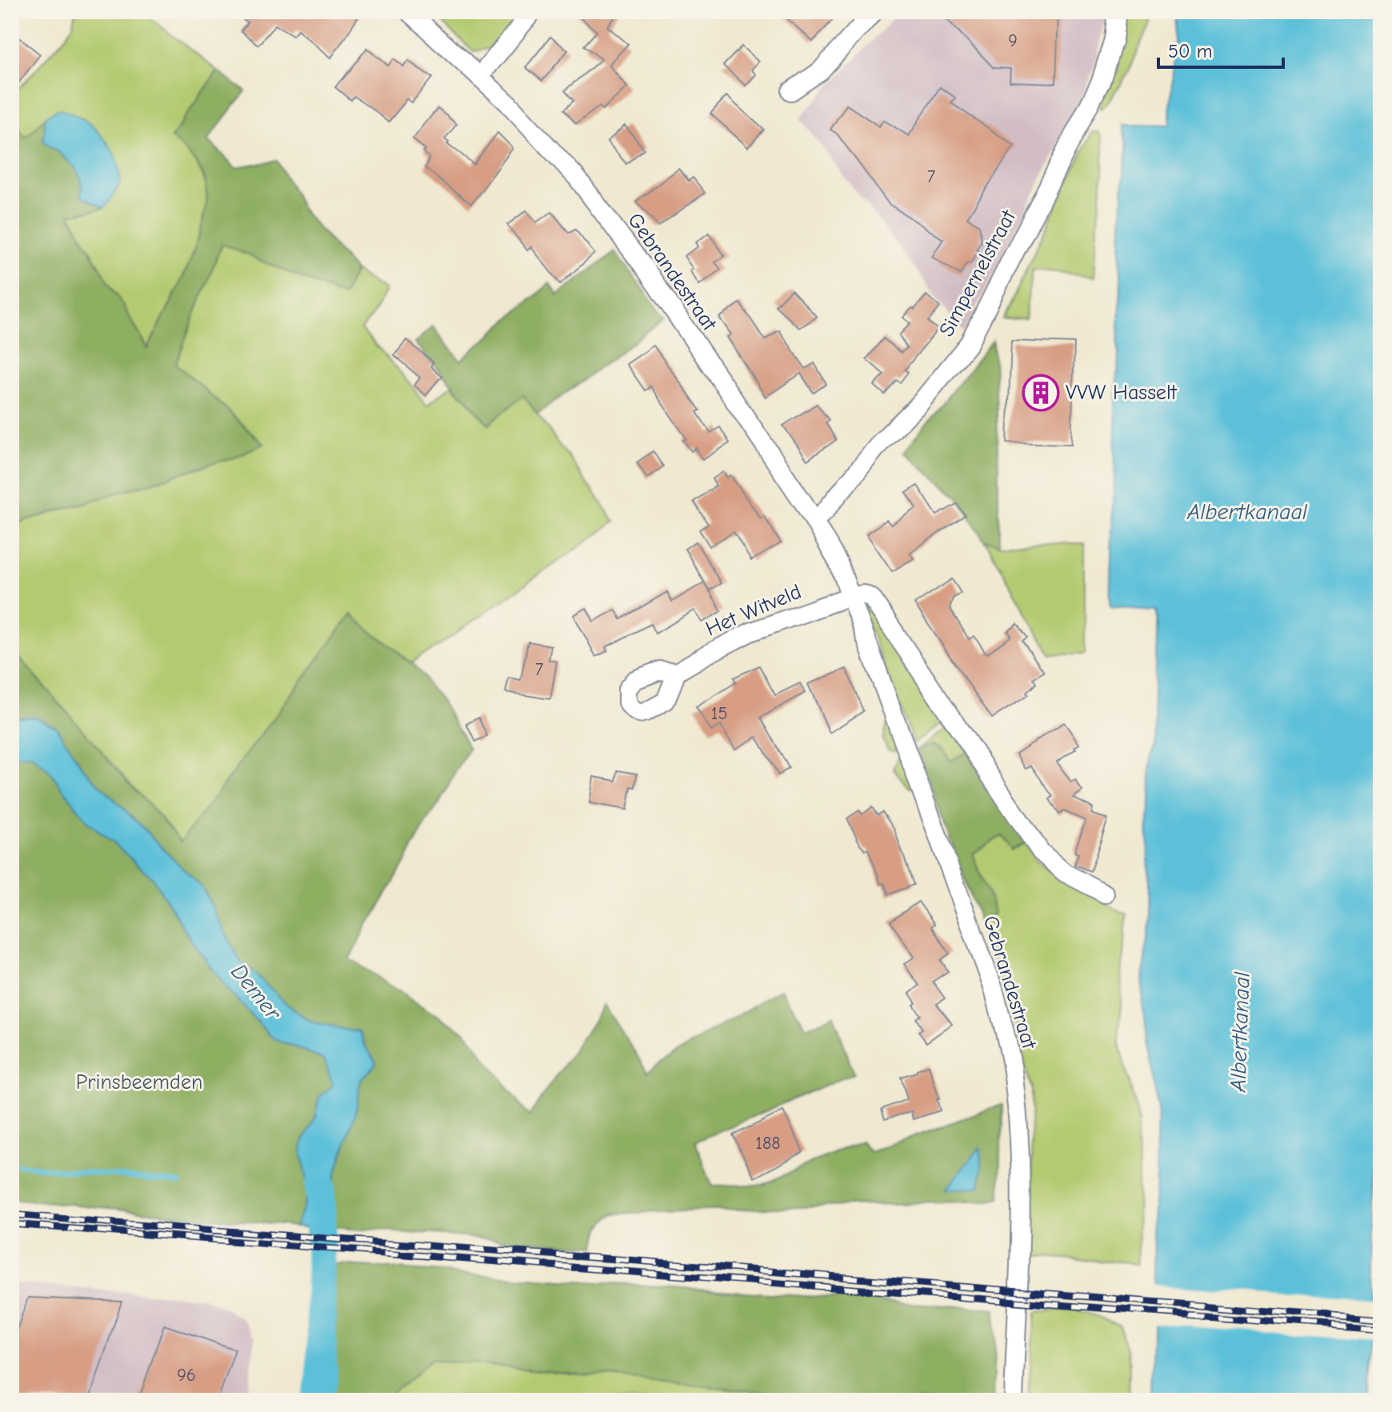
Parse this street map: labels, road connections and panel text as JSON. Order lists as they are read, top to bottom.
{
  "streets": {
    "street": ["Gebrandestraat", "Simpernelstraat", "Het Witveld"]
  },
  "crossings": [
    ["Gebrandestraat", "Simpernelstraat"],
    ["Gebrandestraat", "Het Witveld"]
  ],
  "water": ["Albertkanaal", "Demer"],
  "parks": ["Prinsbeemden"],
  "places": {
    "building": ["VVW Hasselt"]
  },
  "house_numbers": [
    "9",
    "7",
    "7",
    "15",
    "188",
    "96"
  ],
  "scale_bar": "50 m"
}
